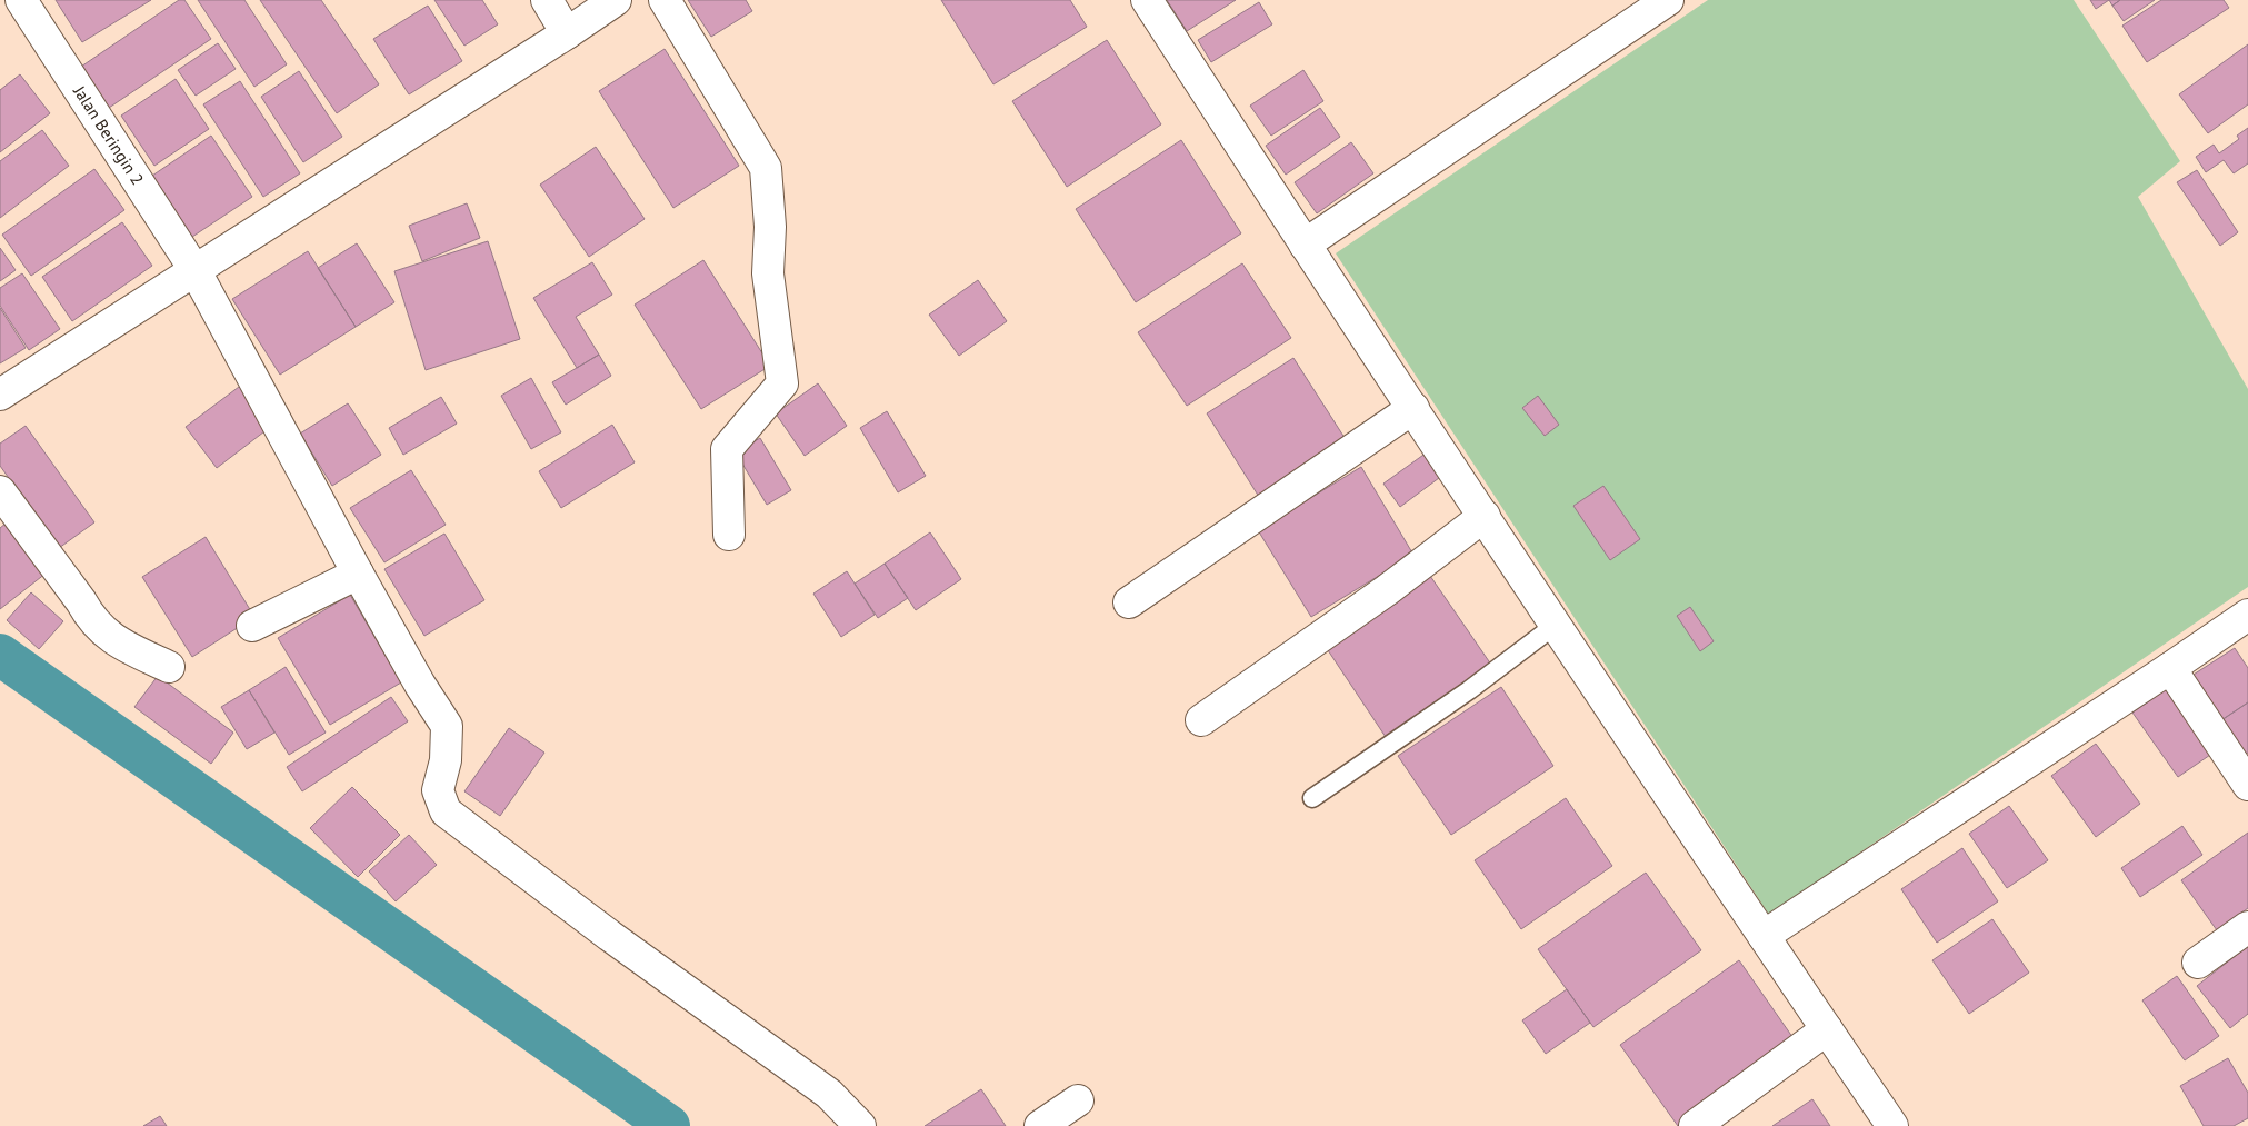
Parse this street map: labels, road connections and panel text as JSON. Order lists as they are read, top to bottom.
{
  "streets": {
    "street": ["Jalan Beringin 2"]
  }
}
